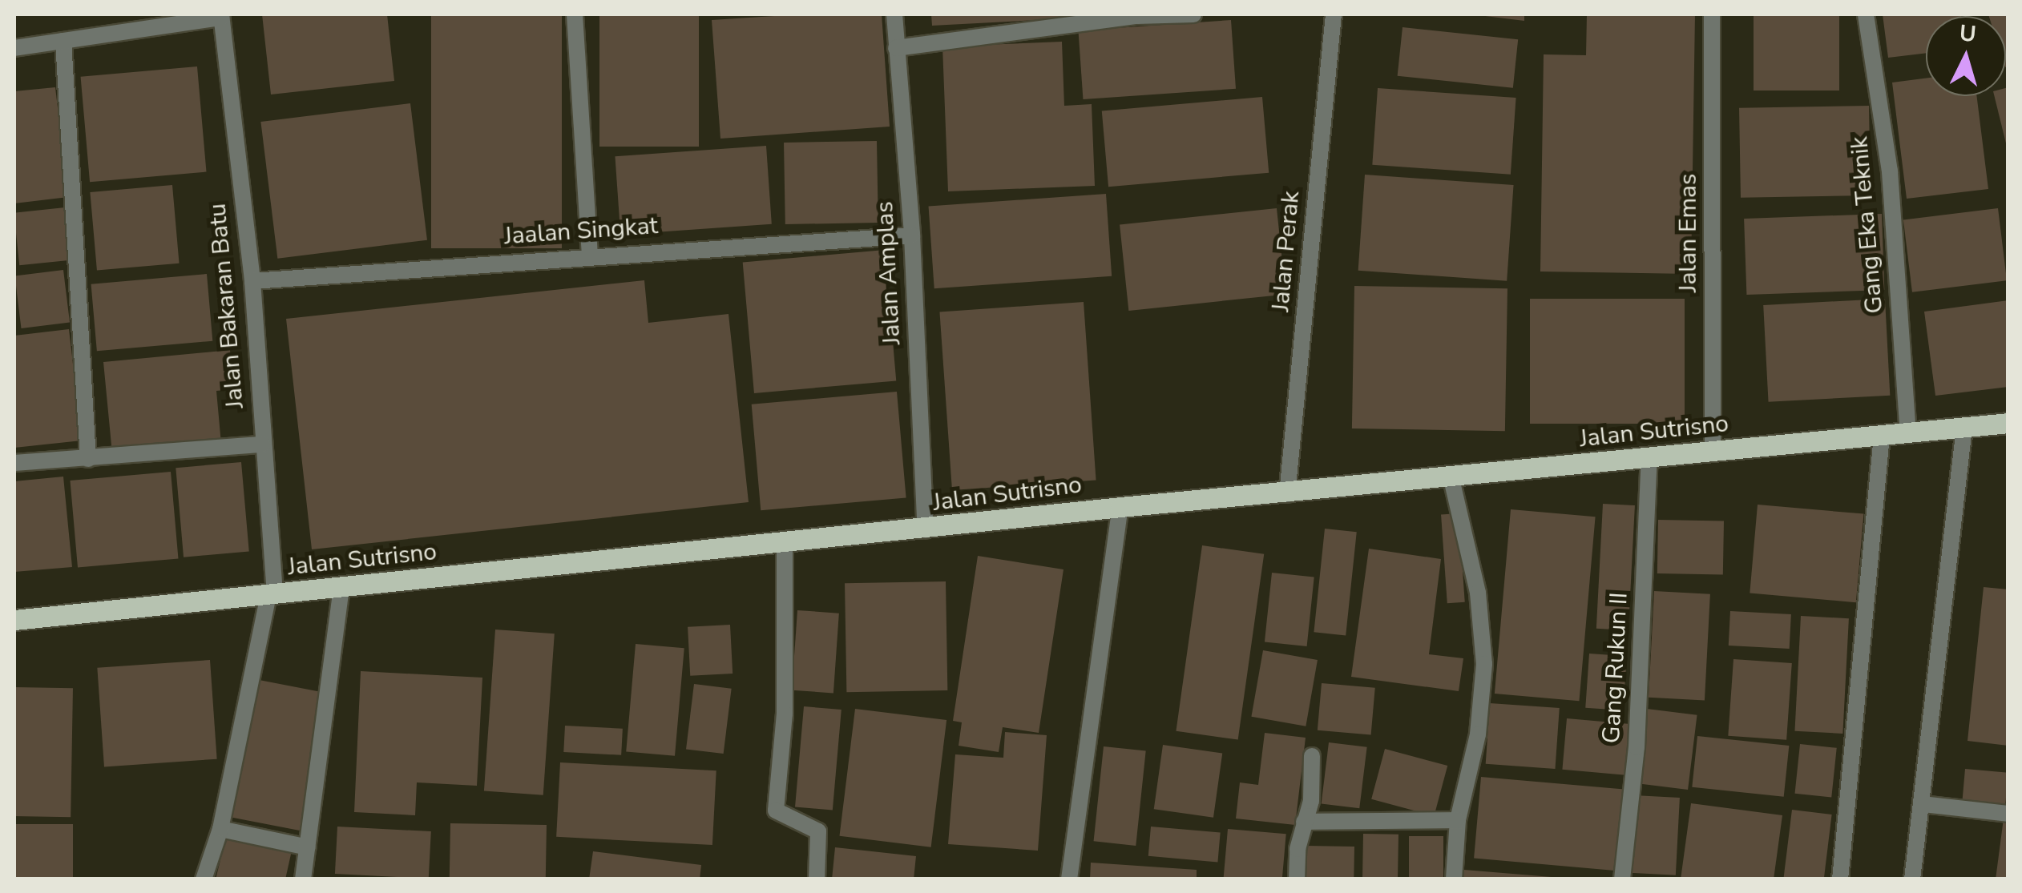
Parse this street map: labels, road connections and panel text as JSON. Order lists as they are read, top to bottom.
{
  "streets": {
    "main road": ["Jalan Sutrisno"],
    "street": [
      "Gang Eka Teknik",
      "Jaalan Singkat",
      "Jalan Emas",
      "Jalan Perak",
      "Jalan Amplas",
      "Jalan Bakaran Batu",
      "Gang Rukun II"
    ]
  },
  "crossings": [
    ["Gang Eka Teknik", "Jalan Sutrisno"],
    ["Jaalan Singkat", "Jalan Amplas"],
    ["Jaalan Singkat", "Jalan Bakaran Batu"],
    ["Jalan Emas", "Jalan Sutrisno"],
    ["Jalan Perak", "Jalan Sutrisno"],
    ["Jalan Amplas", "Jalan Sutrisno"],
    ["Jalan Bakaran Batu", "Jalan Sutrisno"],
    ["Jalan Sutrisno", "Gang Rukun II"]
  ],
  "north": "top"
}
